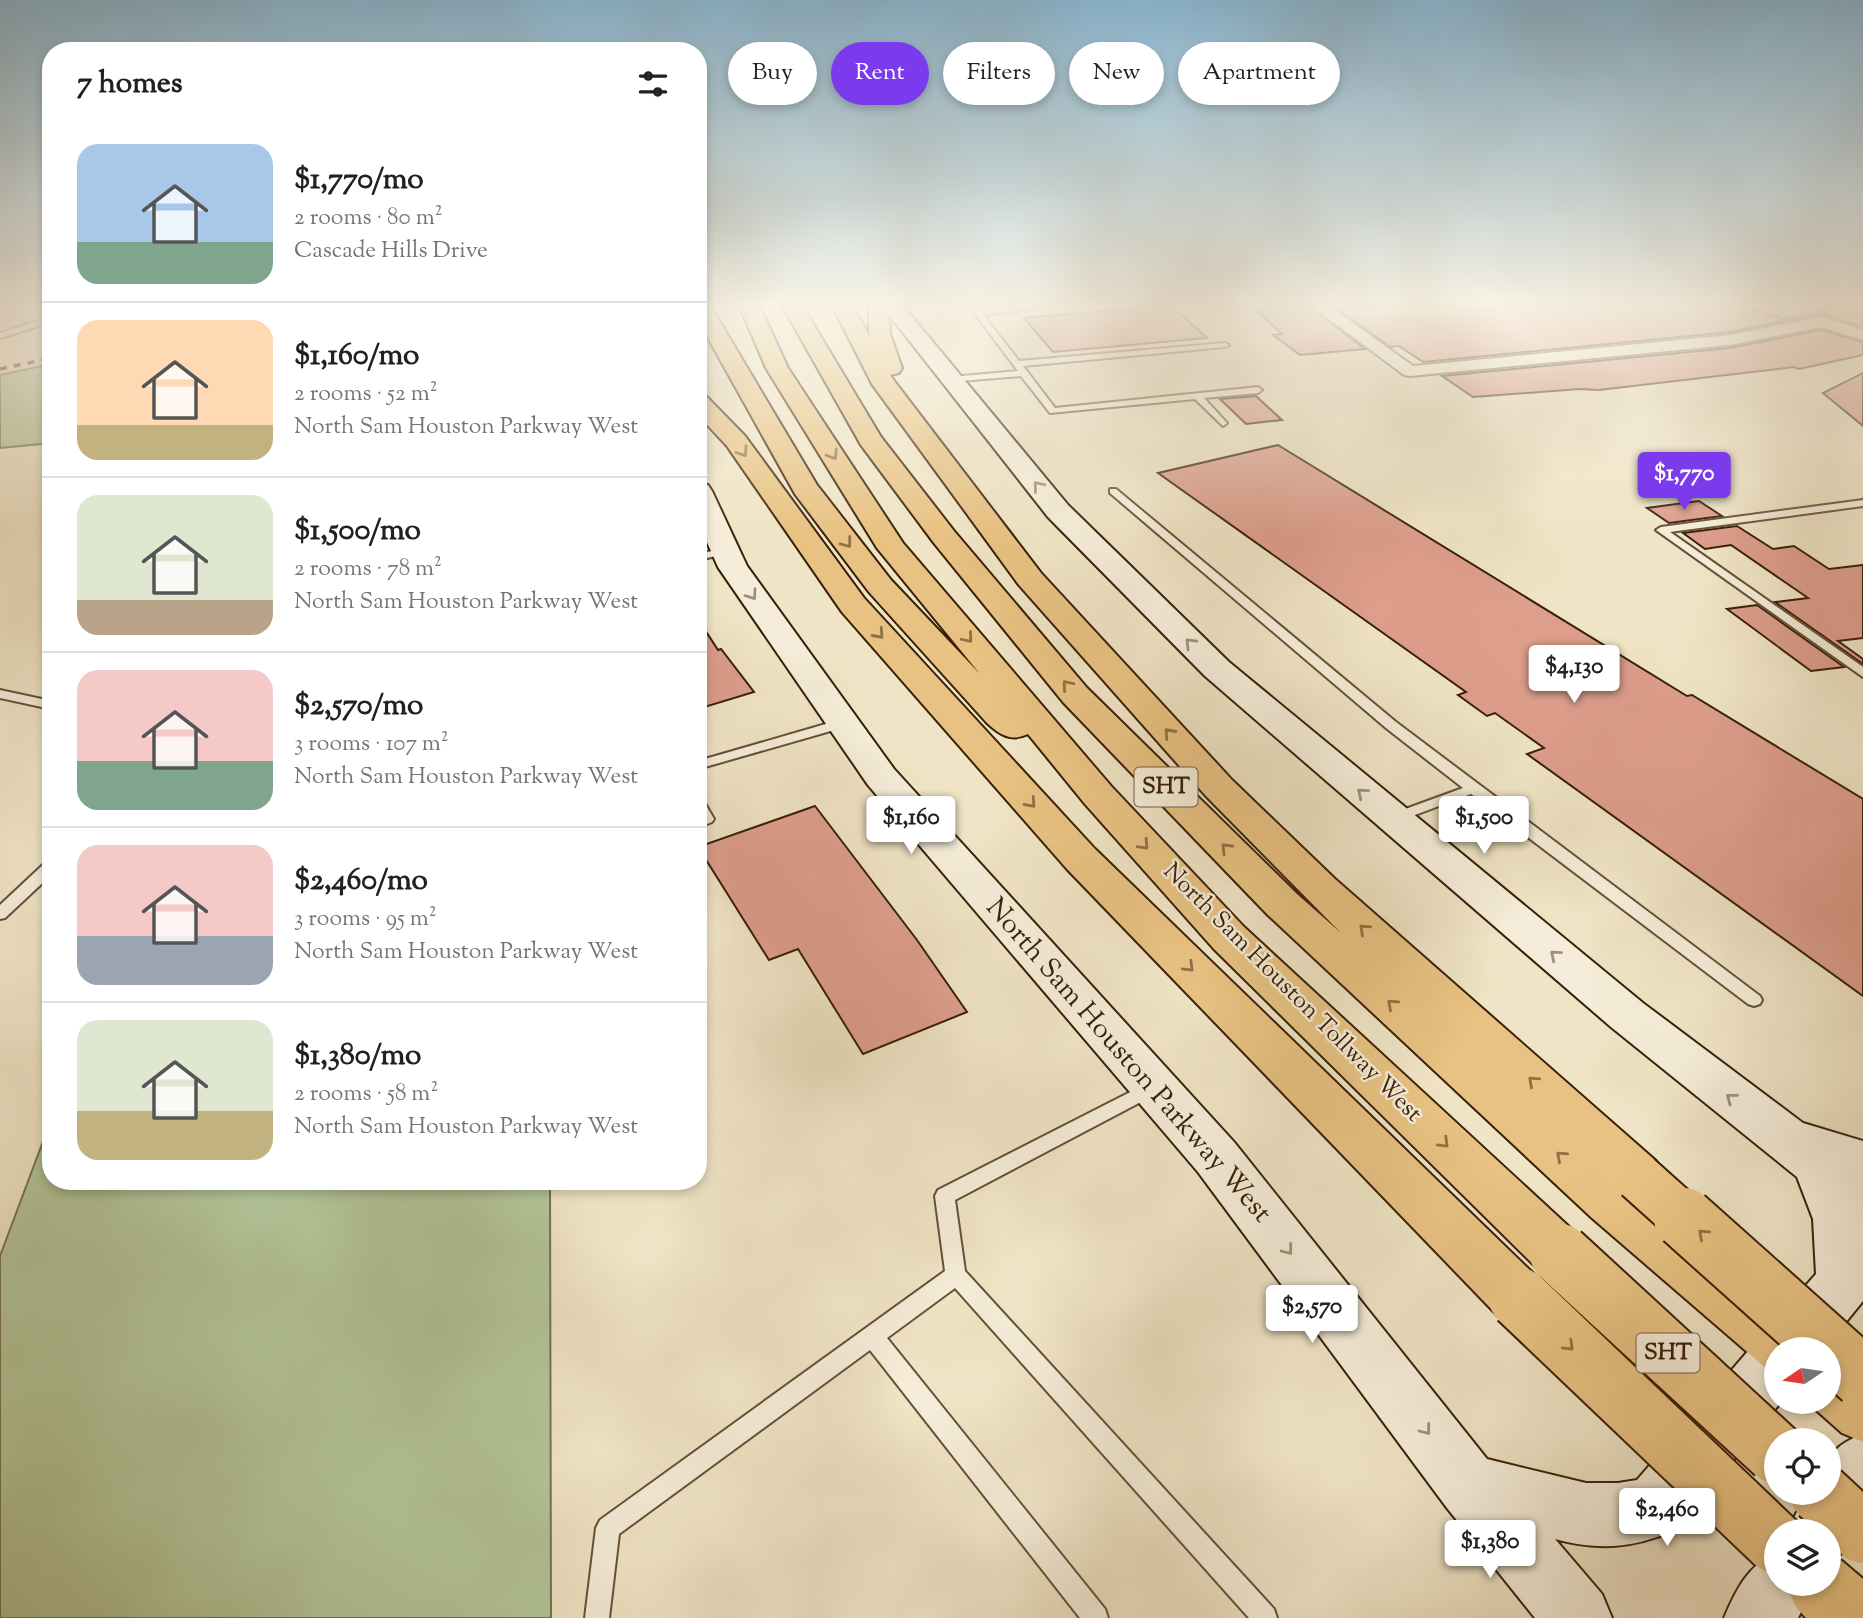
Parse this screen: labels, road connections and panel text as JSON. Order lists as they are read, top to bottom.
{
  "streets": {
    "highway": ["SHT", "North Sam Houston Tollway West"],
    "main road": ["North Sam Houston Parkway West"]
  },
  "one_way": ["North Sam Houston Parkway West"],
  "north": "left",
  "page": {
    "chip": [
      "Buy",
      "Rent",
      "Filters",
      "New",
      "Apartment"
    ],
    "heading": "7 homes",
    "list": [
      {
        "name": "$1,770/mo",
        "note": "2 rooms · 80 m² · Cascade Hills Drive"
      },
      {
        "name": "$1,160/mo",
        "note": "2 rooms · 52 m² · North Sam Houston Parkway West"
      },
      {
        "name": "$1,500/mo",
        "note": "2 rooms · 78 m² · North Sam Houston Parkway West"
      },
      {
        "name": "$2,570/mo",
        "note": "3 rooms · 107 m² · North Sam Houston Parkway West"
      },
      {
        "name": "$2,460/mo",
        "note": "3 rooms · 95 m² · North Sam Houston Parkway West"
      },
      {
        "name": "$1,380/mo",
        "note": "2 rooms · 58 m² · North Sam Houston Parkway West"
      }
    ],
    "price": [
      "$1,770",
      "$4,130",
      "$1,160",
      "$1,500",
      "$2,570",
      "$2,460",
      "$1,380"
    ]
  }
}
